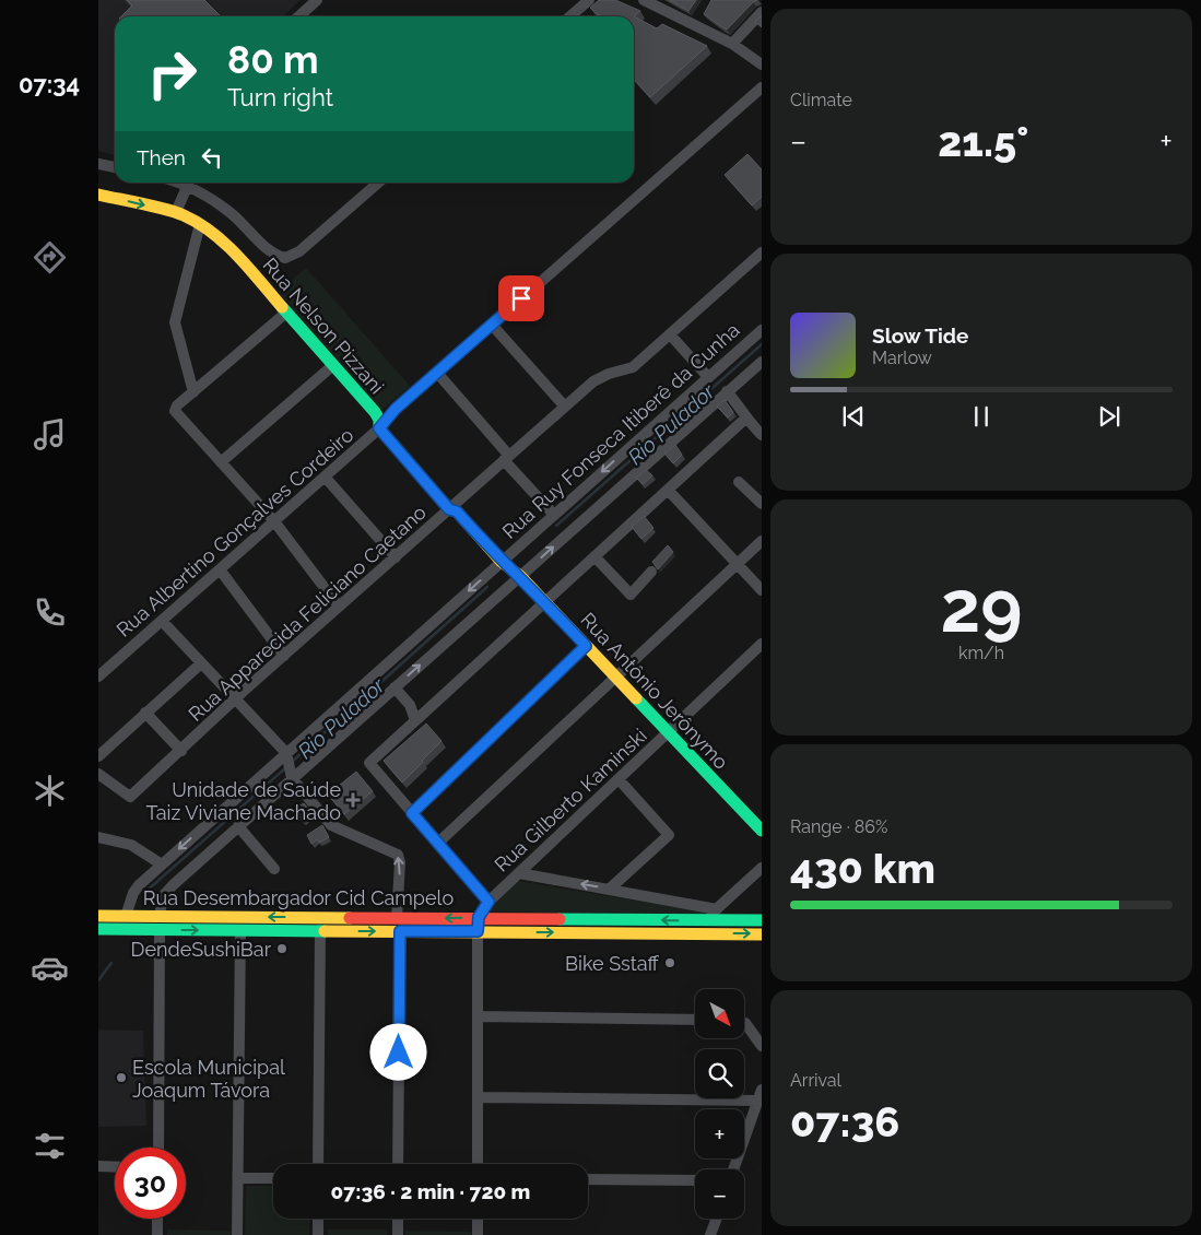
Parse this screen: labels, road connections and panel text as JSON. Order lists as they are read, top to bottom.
{
  "streets": {
    "main road": ["Rua Nelson Pizzani", "Rua Antônio Jerônymo", "Rua Desembargador Cid Campelo"],
    "street": [
      "Rua Ruy Fonseca Itiberê da Cunha",
      "Rua Albertino Gonçalves Cordeiro",
      "Rua Apparecida Feliciano Caetano",
      "Rua Gilberto Kaminski"
    ]
  },
  "crossings": [
    ["Rua Nelson Pizzani", "Rua Ruy Fonseca Itiberê da Cunha"],
    ["Rua Nelson Pizzani", "Rua Albertino Gonçalves Cordeiro"],
    ["Rua Nelson Pizzani", "Rua Apparecida Feliciano Caetano"],
    ["Rua Nelson Pizzani", "Rua Antônio Jerônymo"],
    ["Rua Ruy Fonseca Itiberê da Cunha", "Rua Desembargador Cid Campelo"],
    ["Rua Antônio Jerônymo", "Rua Gilberto Kaminski"],
    ["Rua Gilberto Kaminski", "Rua Desembargador Cid Campelo"]
  ],
  "water": ["Rio Pulador"],
  "places": {
    "health": ["Unidade de Saúde Taiz Viviane Machado"],
    "other": ["DendeSushiBar", "Bike Sstaff", "Escola Municipal Joaqum Távora"]
  },
  "north": "bottom right",
  "page": {
    "tabs": "07:34",
    "tile": [
      "Climate",
      ["29", "km/h"],
      ["Range · 86%", "430 km"],
      ["Arrival", "07:36"]
    ],
    "turn": ["80 m", "Turn right"],
    "heat": ["−", "21.5°", "+"],
    "then": "Then",
    "song": ["Slow Tide", "Marlow"],
    "map_buttons": ["+", "−"],
    "limit": "30",
    "trip": "07:36 · 2 min · 720 m"
  }
}
